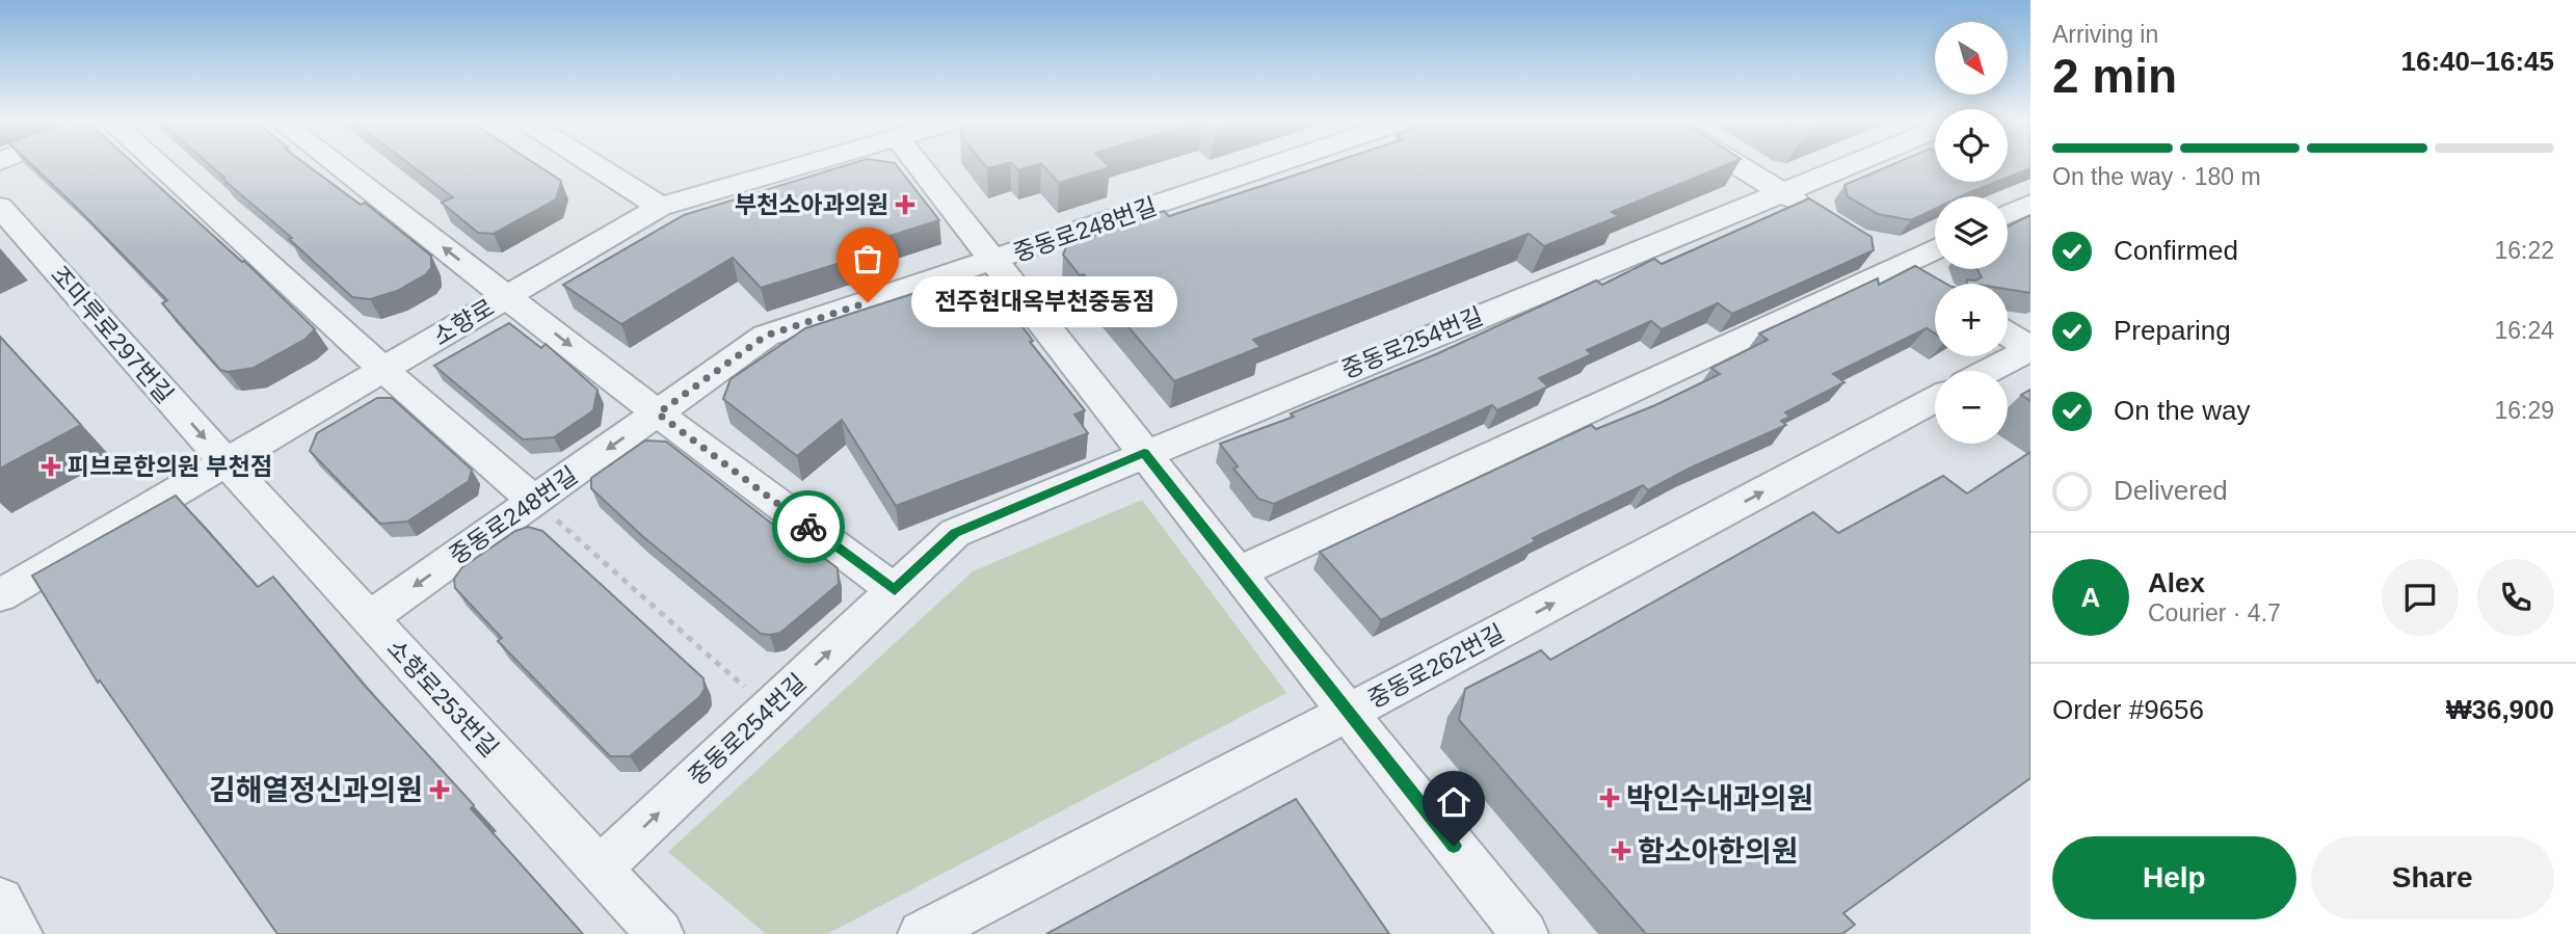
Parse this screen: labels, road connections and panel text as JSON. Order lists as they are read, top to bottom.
{
  "streets": {
    "street": [
      "중동로248번길",
      "소향로",
      "조마루로297번길",
      "중동로254번길",
      "중동로262번길",
      "소향로253번길"
    ]
  },
  "crossings": [
    ["중동로248번길", "소향로253번길"],
    ["소향로", "조마루로297번길"],
    ["소향로", "소향로253번길"],
    ["조마루로297번길", "소향로253번길"],
    ["중동로254번길", "소향로253번길"]
  ],
  "places": {
    "health": [
      "부천소아과의원",
      "피브로한의원 부천점",
      "김해열정신과의원",
      "박인수내과의원",
      "함소아한의원"
    ],
    "other": ["전주현대옥부천중동점"]
  },
  "north": "bottom right",
  "page": {
    "heading": ["2 min", "Arriving in", "16:40–16:45"],
    "panel": [
      "Alex",
      "Courier · 4.7",
      "Order #9656",
      "₩36,900"
    ],
    "map_buttons": ["+", "−"],
    "bar": "On the way · 180 m",
    "list": [
      ["Confirmed", "16:22"],
      ["Preparing", "16:24"],
      ["On the way", "16:29"],
      "Delivered"
    ],
    "bubble": "전주현대옥부천중동점",
    "round": "A",
    "buttons": ["Help", "Share"]
  }
}
